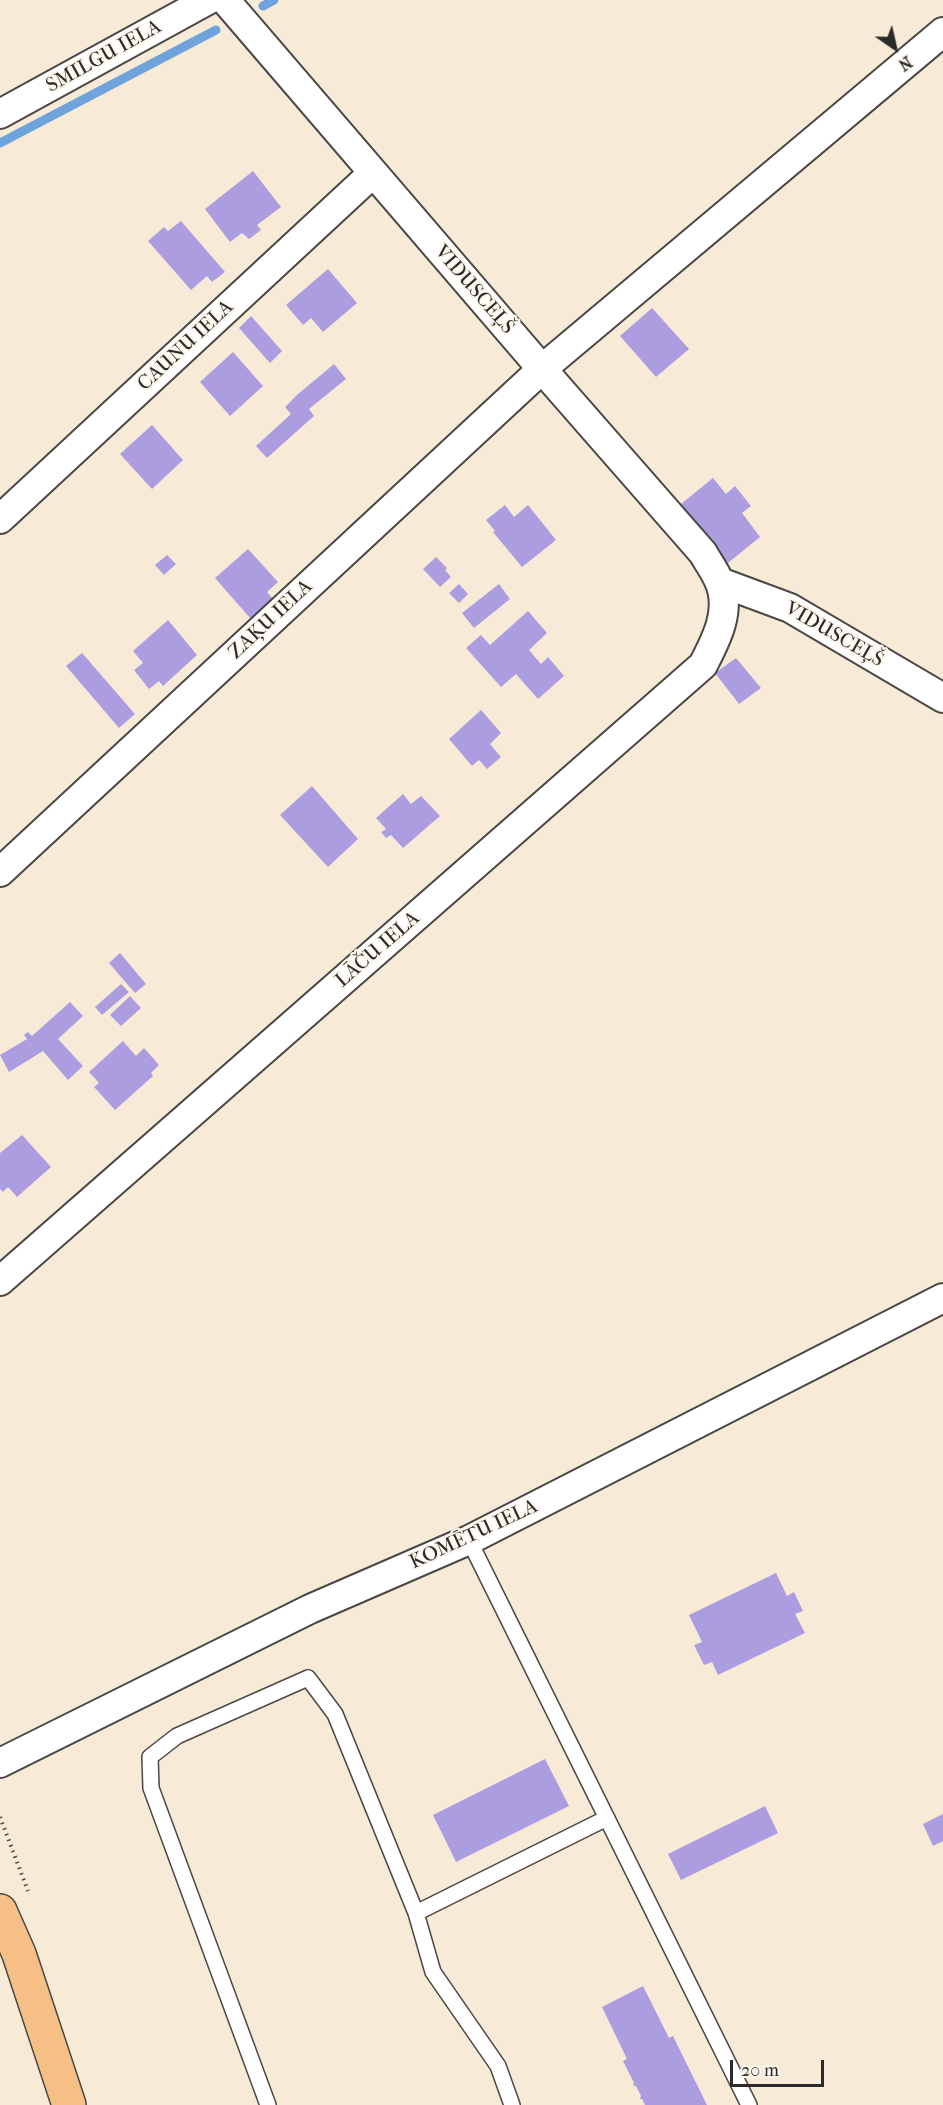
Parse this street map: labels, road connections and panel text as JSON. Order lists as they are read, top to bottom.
{
  "streets": {
    "street": [
      "SMILGU IELA",
      "VIDUSCEĻŠ",
      "CAUNU IELA",
      "ZAĶU IELA",
      "LĀČU IELA",
      "KOMĒTU IELA"
    ]
  },
  "crossings": [
    ["VIDUSCEĻŠ", "CAUNU IELA"],
    ["VIDUSCEĻŠ", "ZAĶU IELA"],
    ["VIDUSCEĻŠ", "LĀČU IELA"]
  ],
  "scale_bar": "20 m",
  "north": "bottom right"
}
